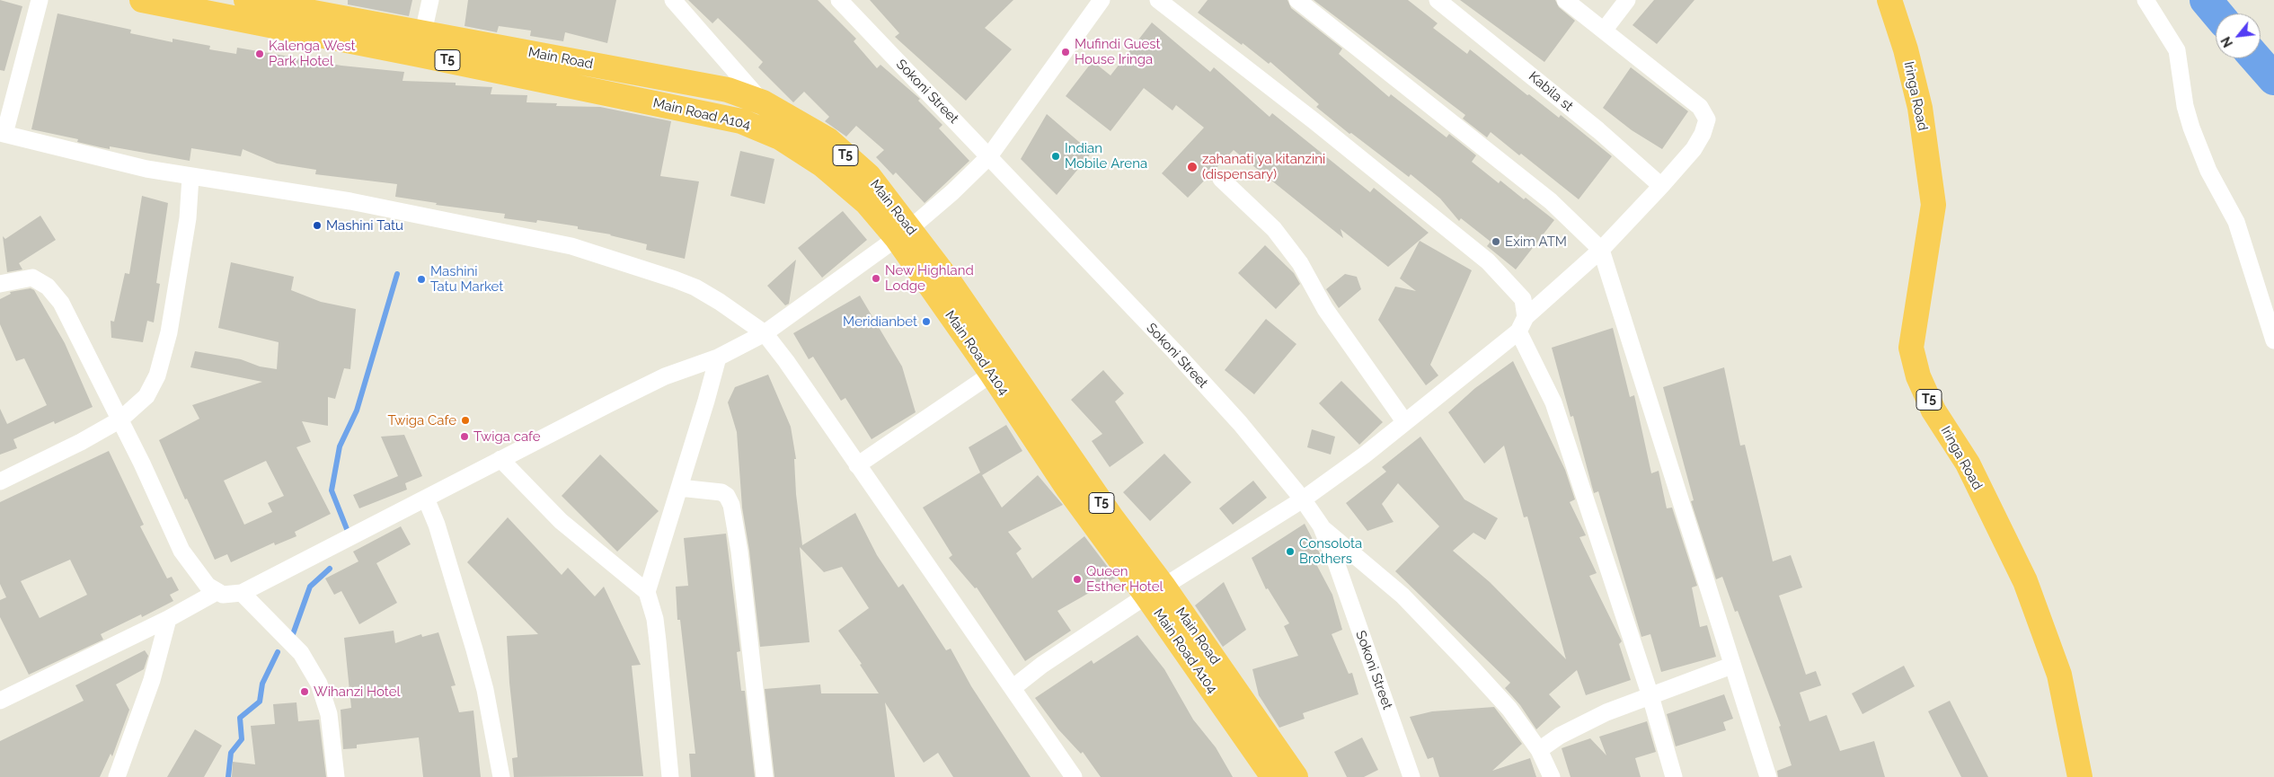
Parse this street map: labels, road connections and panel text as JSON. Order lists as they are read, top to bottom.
{
  "streets": {
    "highway": [
      "Main Road",
      "T5",
      "Iringa Road",
      "Main Road A104"
    ],
    "street": ["Sokoni Street", "Kabila st"]
  },
  "crossings": [
    ["Main Road", "Main Road A104"]
  ],
  "places": [
    "Mufindi Guest House Iringa",
    "Kalenga West Park Hotel",
    "Indian Mobile Arena",
    "zahanati ya kitanzini (dispensary)",
    "Mashini Tatu",
    "Exim ATM",
    "New Highland Lodge",
    "Mashini Tatu Market",
    "Meridianbet",
    "Twiga Cafe",
    "Twiga cafe",
    "Consolota Brothers",
    "Queen Esther Hotel",
    "Wihanzi Hotel"
  ],
  "north": "bottom left"
}
